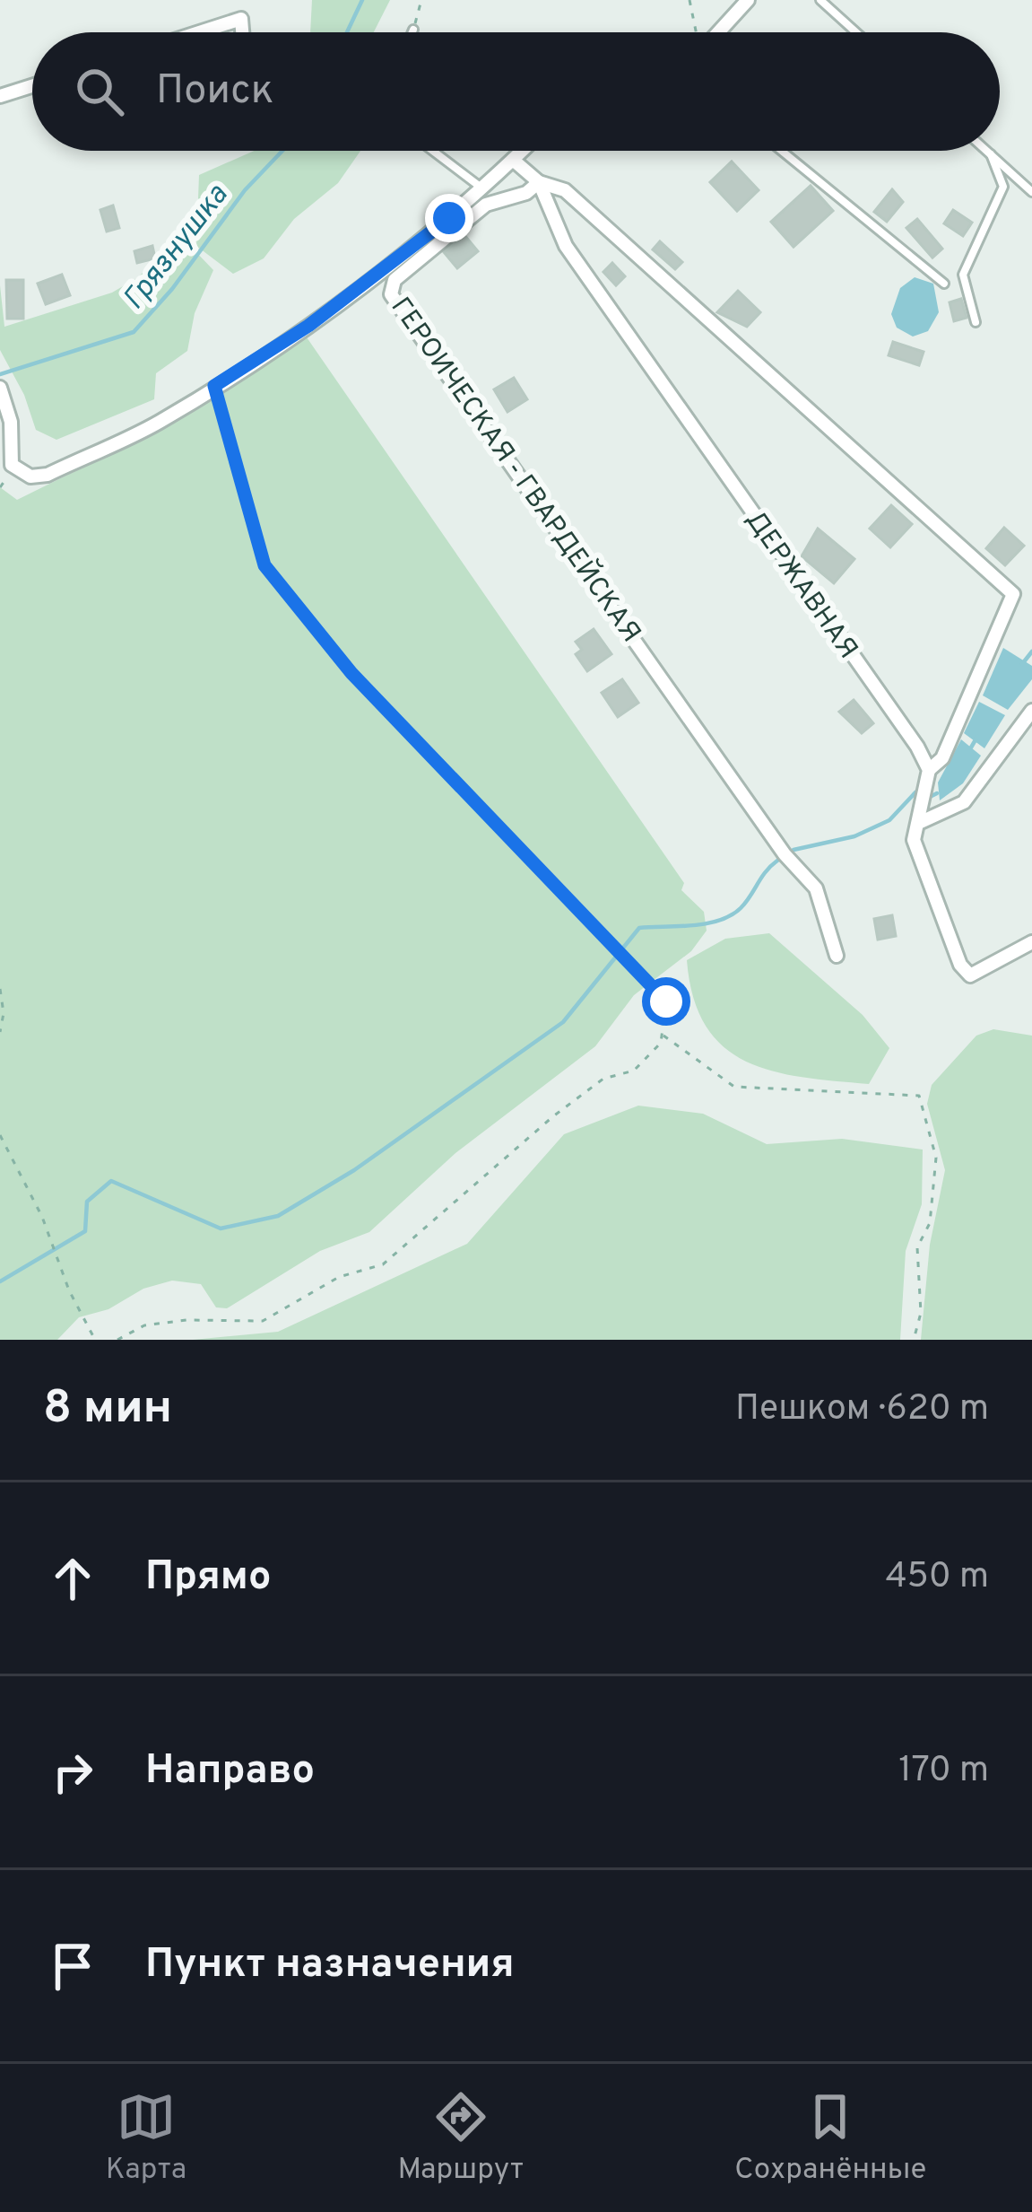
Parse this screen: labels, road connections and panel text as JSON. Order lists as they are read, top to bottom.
{
  "streets": {
    "street": ["ГЕРОИЧЕСКАЯ - ГВАРДЕЙСКАЯ", "ДЕРЖАВНАЯ"]
  },
  "crossings": [
    ["ГЕРОИЧЕСКАЯ - ГВАРДЕЙСКАЯ", "ДЕРЖАВНАЯ"]
  ],
  "water": ["Грязнушка"],
  "page": {
    "search": "Поиск",
    "heading": ["8 мин", "Пешком · 620 m"],
    "list": [
      ["Прямо", "450 m"],
      ["Направо", "170 m"],
      "Пункт назначения"
    ],
    "nav": ["Карта", "Маршрут", "Сохранённые"]
  }
}
